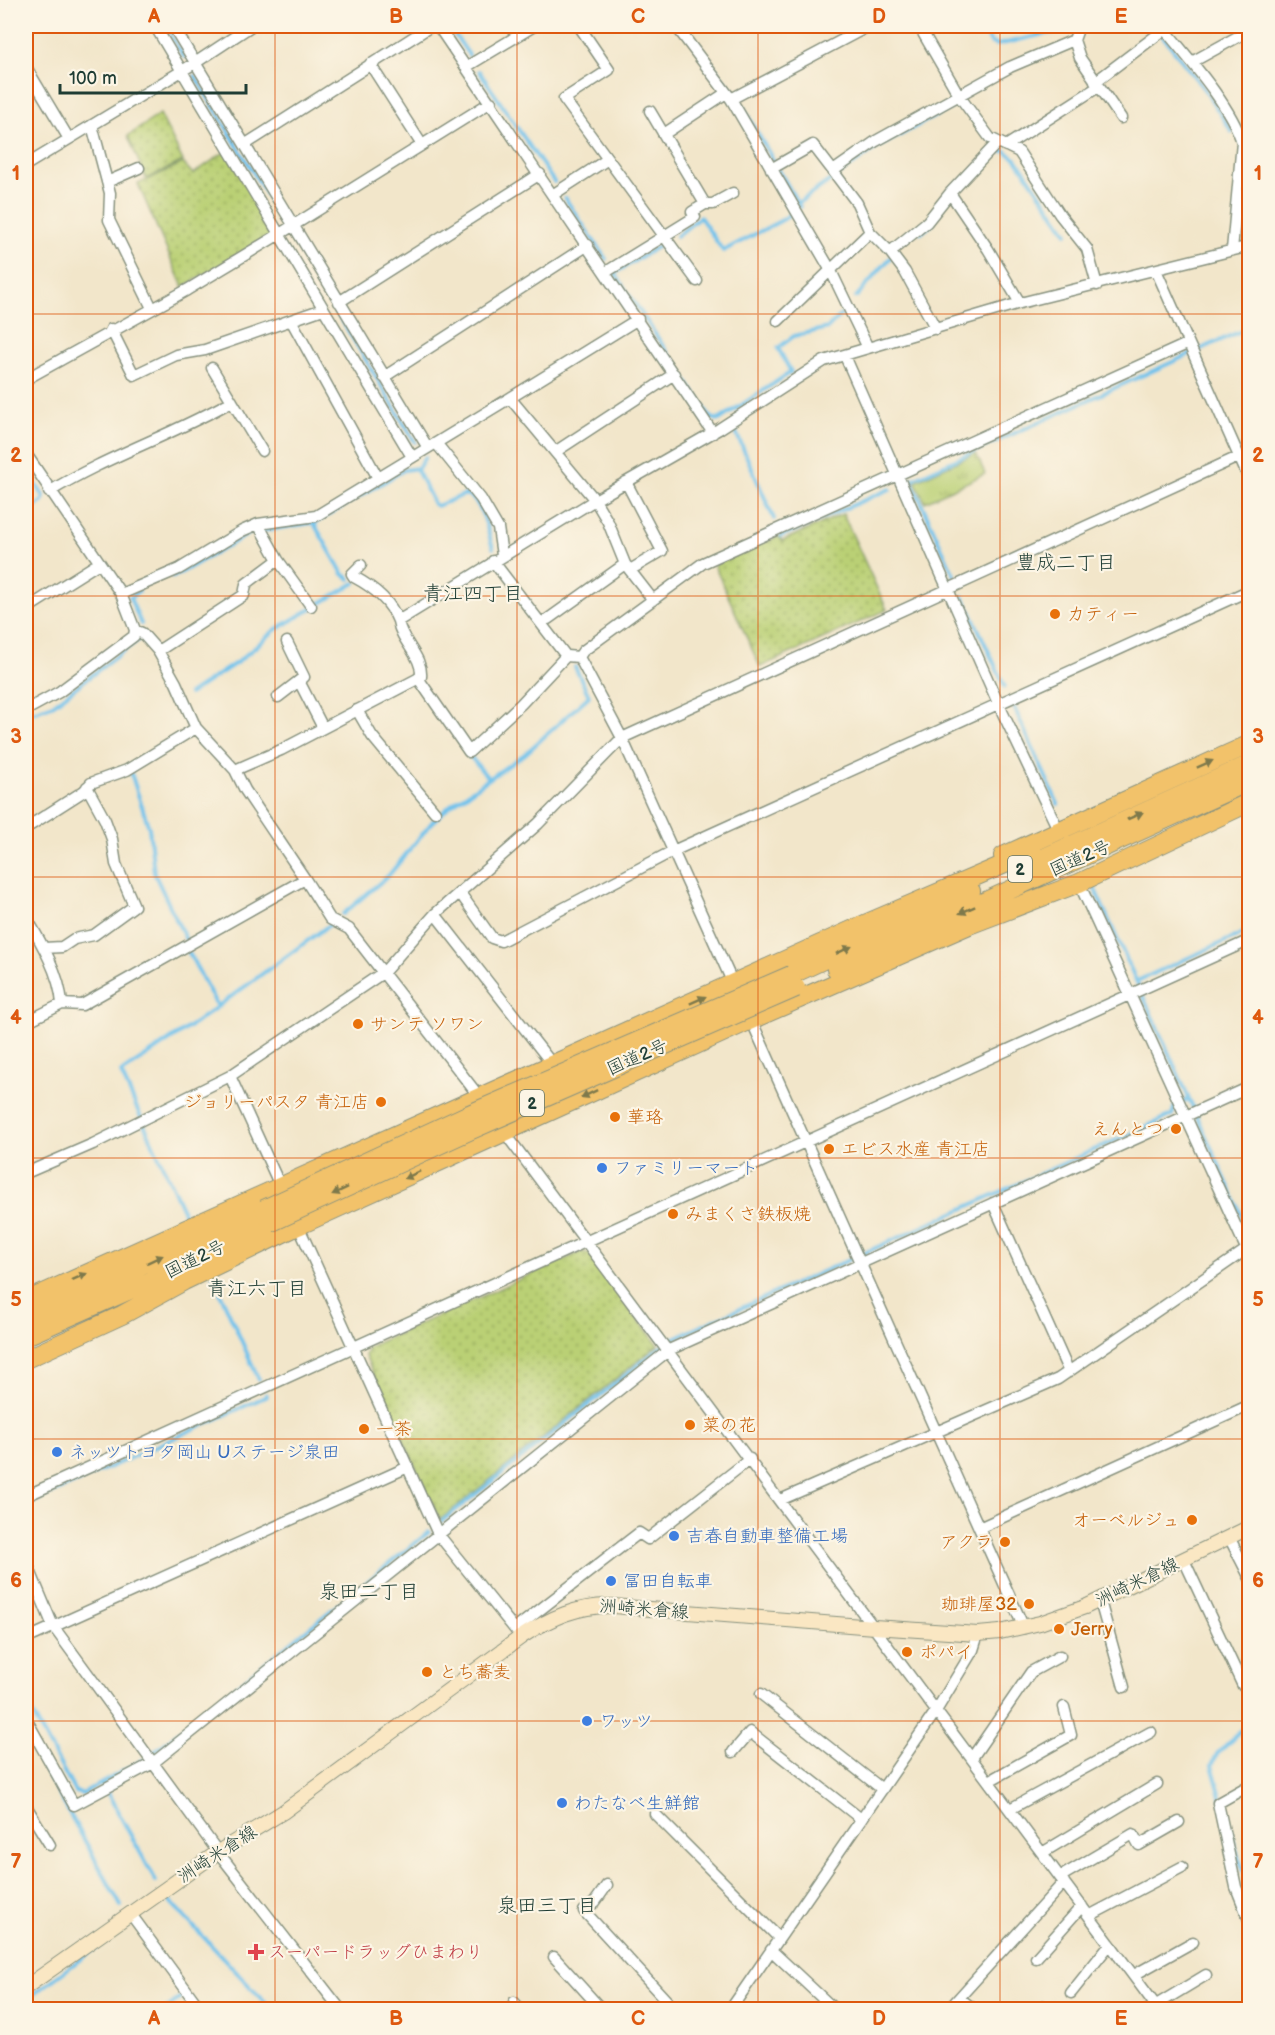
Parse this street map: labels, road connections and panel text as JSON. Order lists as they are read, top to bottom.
{
  "streets": {
    "highway": ["国道2号", "2"],
    "main road": ["洲崎米倉線"]
  },
  "districts": [
    "豊成二丁目",
    "青江四丁目",
    "青江六丁目",
    "泉田二丁目",
    "泉田三丁目"
  ],
  "places": {
    "other": [
      "カティー",
      "サンテ ソワン",
      "ジョリーパスタ 青江店",
      "華珞",
      "えんとつ",
      "エビス水産 青江店",
      "ファミリーマート",
      "みまくさ鉄板焼",
      "菜の花",
      "一茶",
      "ネッツトヨタ岡山 Uステージ泉田",
      "オーベルジュ",
      "吉春自動車整備工場",
      "アクラ",
      "冨田自転車",
      "珈琲屋32",
      "Jerry",
      "ポパイ",
      "とち蕎麦",
      "ワッツ",
      "わたなべ生鮮館"
    ],
    "health": ["スーパードラッグひまわり"]
  },
  "scale_bar": "100 m",
  "grid": {
    "columns": [
      "A",
      "B",
      "C",
      "D",
      "E"
    ],
    "rows": [
      "1",
      "2",
      "3",
      "4",
      "5",
      "6",
      "7"
    ]
  }
}
